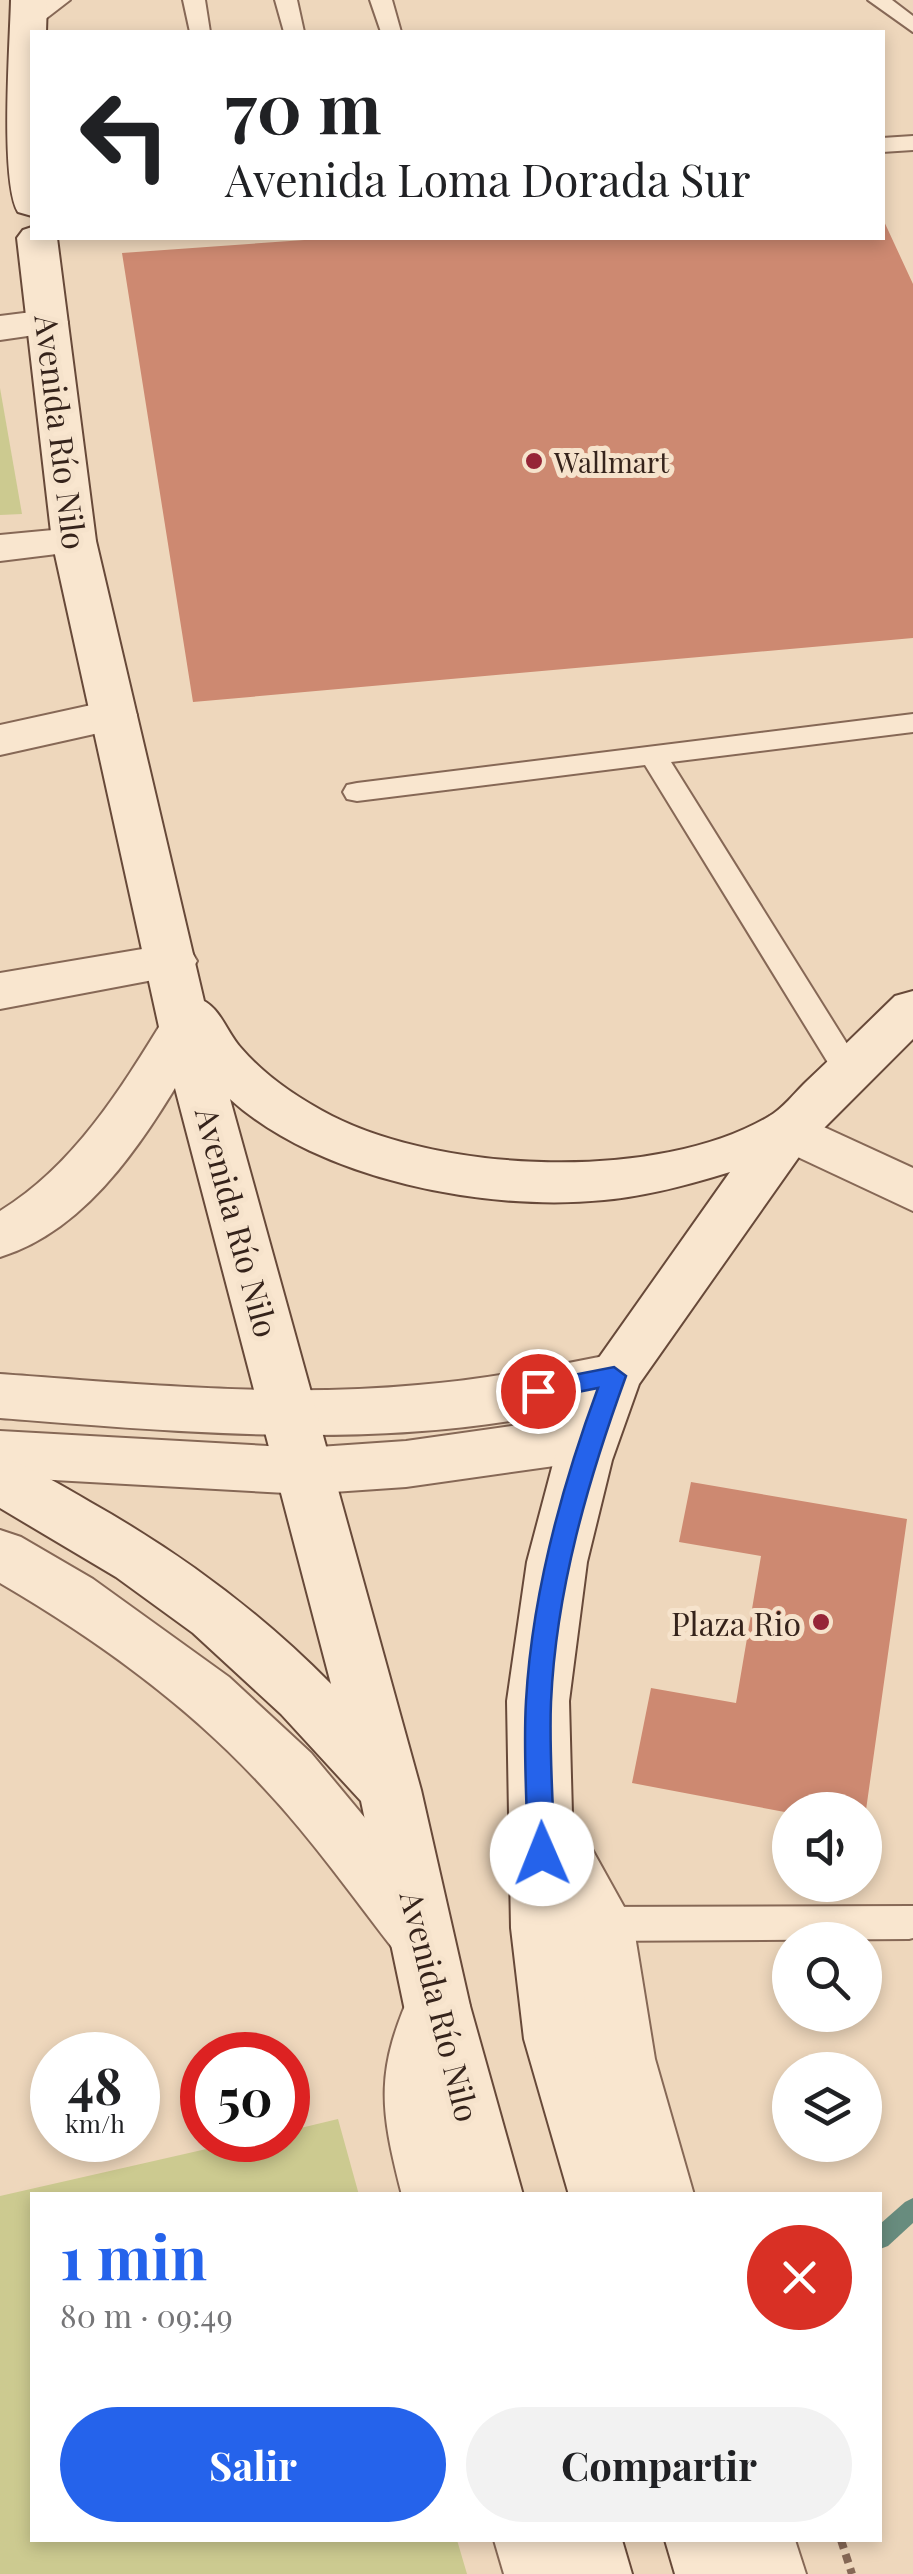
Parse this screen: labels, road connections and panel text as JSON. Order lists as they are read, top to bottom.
{
  "streets": {
    "main road": ["Avenida Río Nilo"]
  },
  "places": ["Wallmart", "Plaza Rio"],
  "page": {
    "turn": ["70 m", "Avenida Loma Dorada Sur"],
    "speed": "48 km/h",
    "limit": "50",
    "heading": ["1 min", "80 m · 09:49"],
    "buttons": ["Salir", "Compartir"]
  }
}
